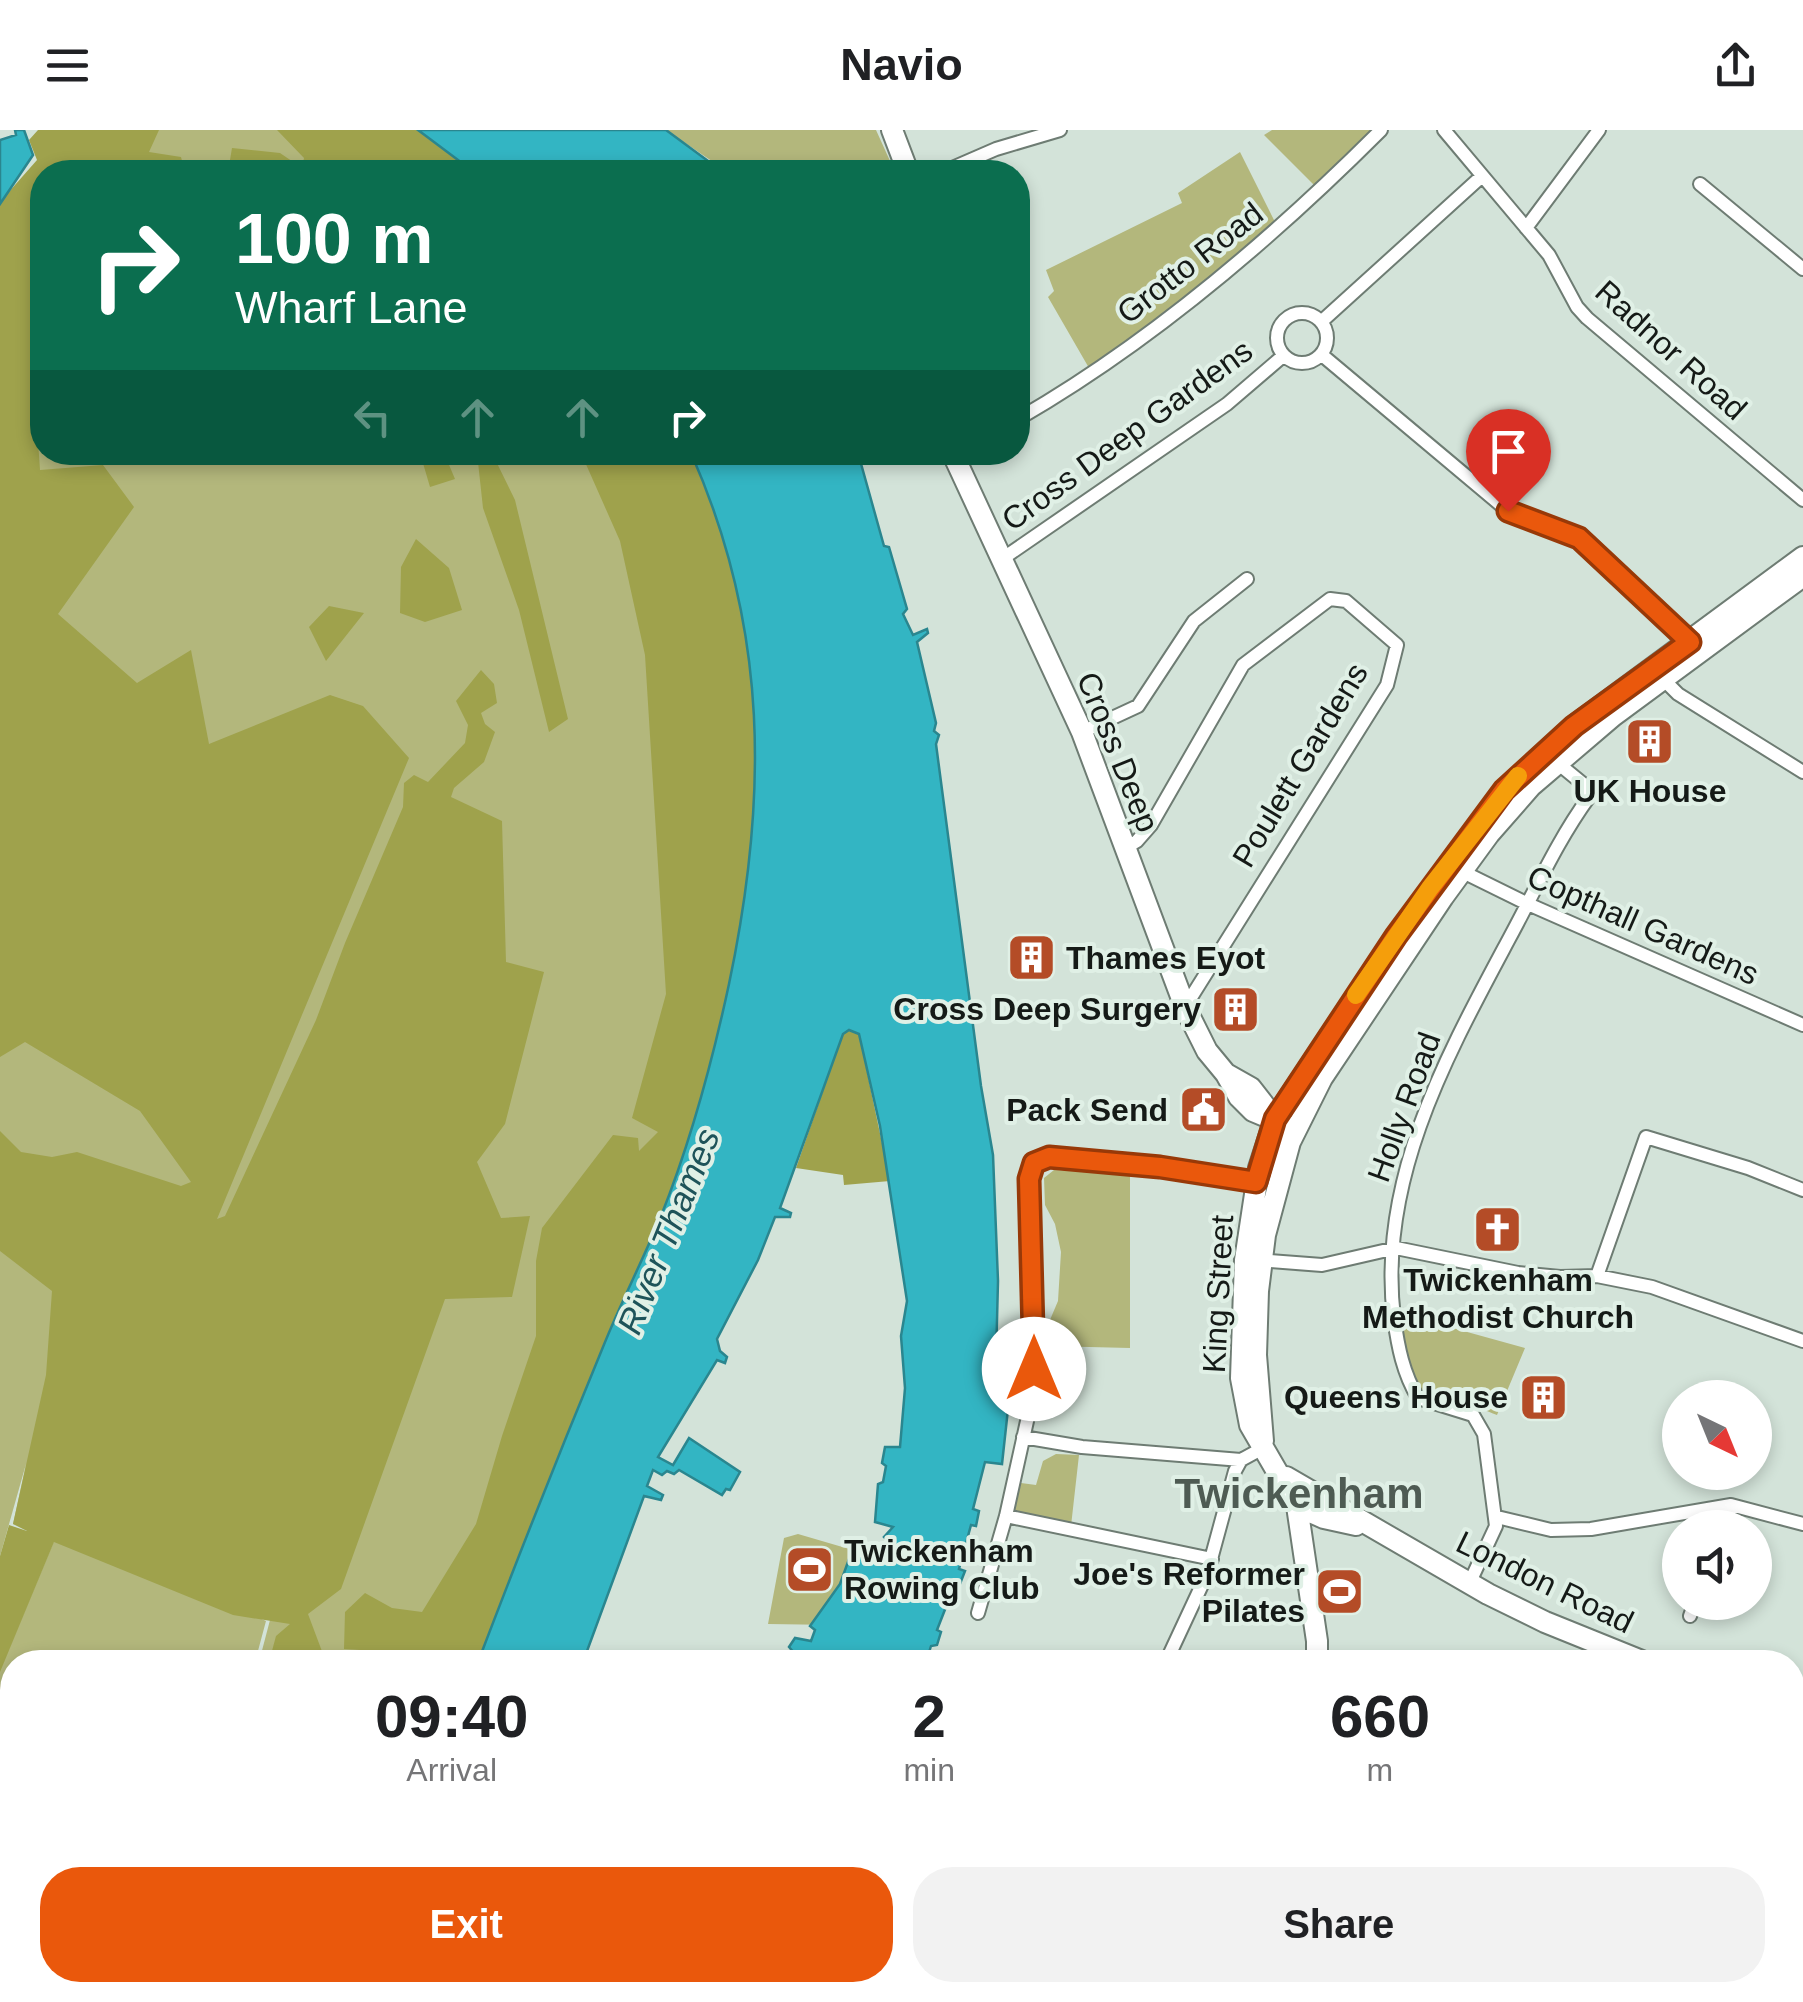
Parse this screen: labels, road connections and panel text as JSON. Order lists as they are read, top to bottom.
{
  "streets": {
    "main road": ["Cross Deep", "King Street", "London Road"],
    "street": [
      "Grotto Road",
      "Radnor Road",
      "Cross Deep Gardens",
      "Poulett Gardens",
      "Copthall Gardens",
      "Holly Road"
    ]
  },
  "crossings": [
    ["Cross Deep Gardens", "Cross Deep"],
    ["Cross Deep", "Poulett Gardens"],
    ["Cross Deep", "King Street"],
    ["Copthall Gardens", "Holly Road"],
    ["Copthall Gardens", "King Street"],
    ["Holly Road", "London Road"],
    ["King Street", "London Road"]
  ],
  "districts": ["Twickenham"],
  "water": ["River Thames"],
  "places": {
    "building": [
      "UK House",
      "Thames Eyot",
      "Cross Deep Surgery",
      "Queens House"
    ],
    "public building": ["Pack Send"],
    "church": ["Twickenham Methodist Church"],
    "sports": ["Twickenham Rowing Club", "Joe's Reformer Pilates"]
  },
  "north": "bottom right",
  "page": {
    "header": "Navio",
    "turn": ["100 m", "Wharf Lane"],
    "eta": [
      "09:40",
      "Arrival",
      "2",
      "min",
      "660",
      "m"
    ],
    "buttons": ["Exit", "Share"]
  }
}
